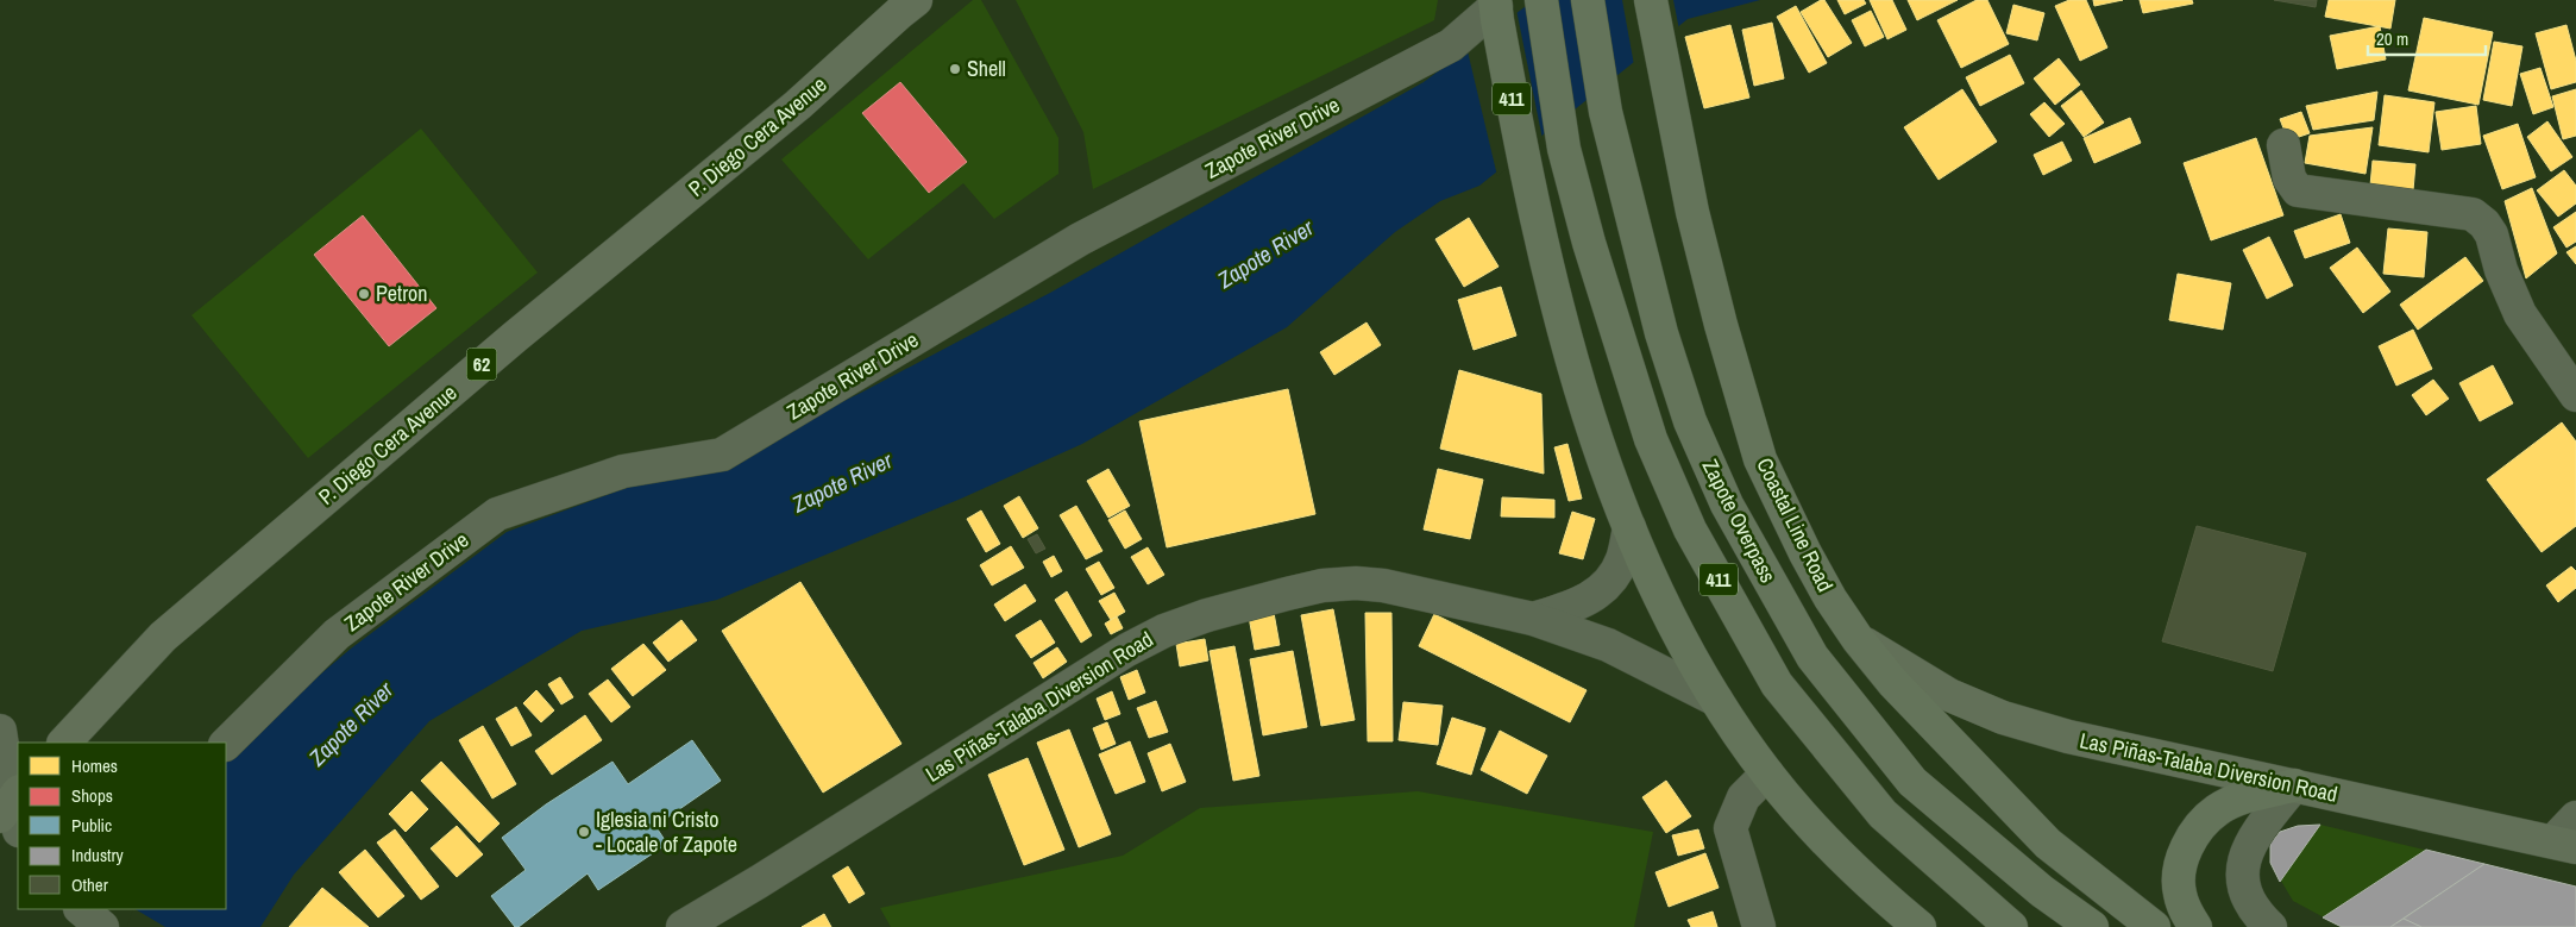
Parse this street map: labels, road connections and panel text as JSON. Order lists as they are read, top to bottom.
{
  "streets": {
    "highway": ["411", "Zapote Overpass", "Coastal Line Road"],
    "main road": ["P. Diego Cera Avenue", "62", "Las Piñas-Talaba Diversion Road"],
    "street": ["Zapote River Drive"]
  },
  "crossings": [
    ["411", "Zapote River Drive"],
    ["411", "Las Piñas-Talaba Diversion Road"],
    ["Coastal Line Road", "Las Piñas-Talaba Diversion Road"]
  ],
  "water": ["Zapote River"],
  "places": ["Shell", "Petron", "Iglesia ni Cristo - Locale of Zapote"],
  "legend": [
    "Homes",
    "Shops",
    "Public",
    "Industry",
    "Other"
  ],
  "scale_bar": "20 m"
}
